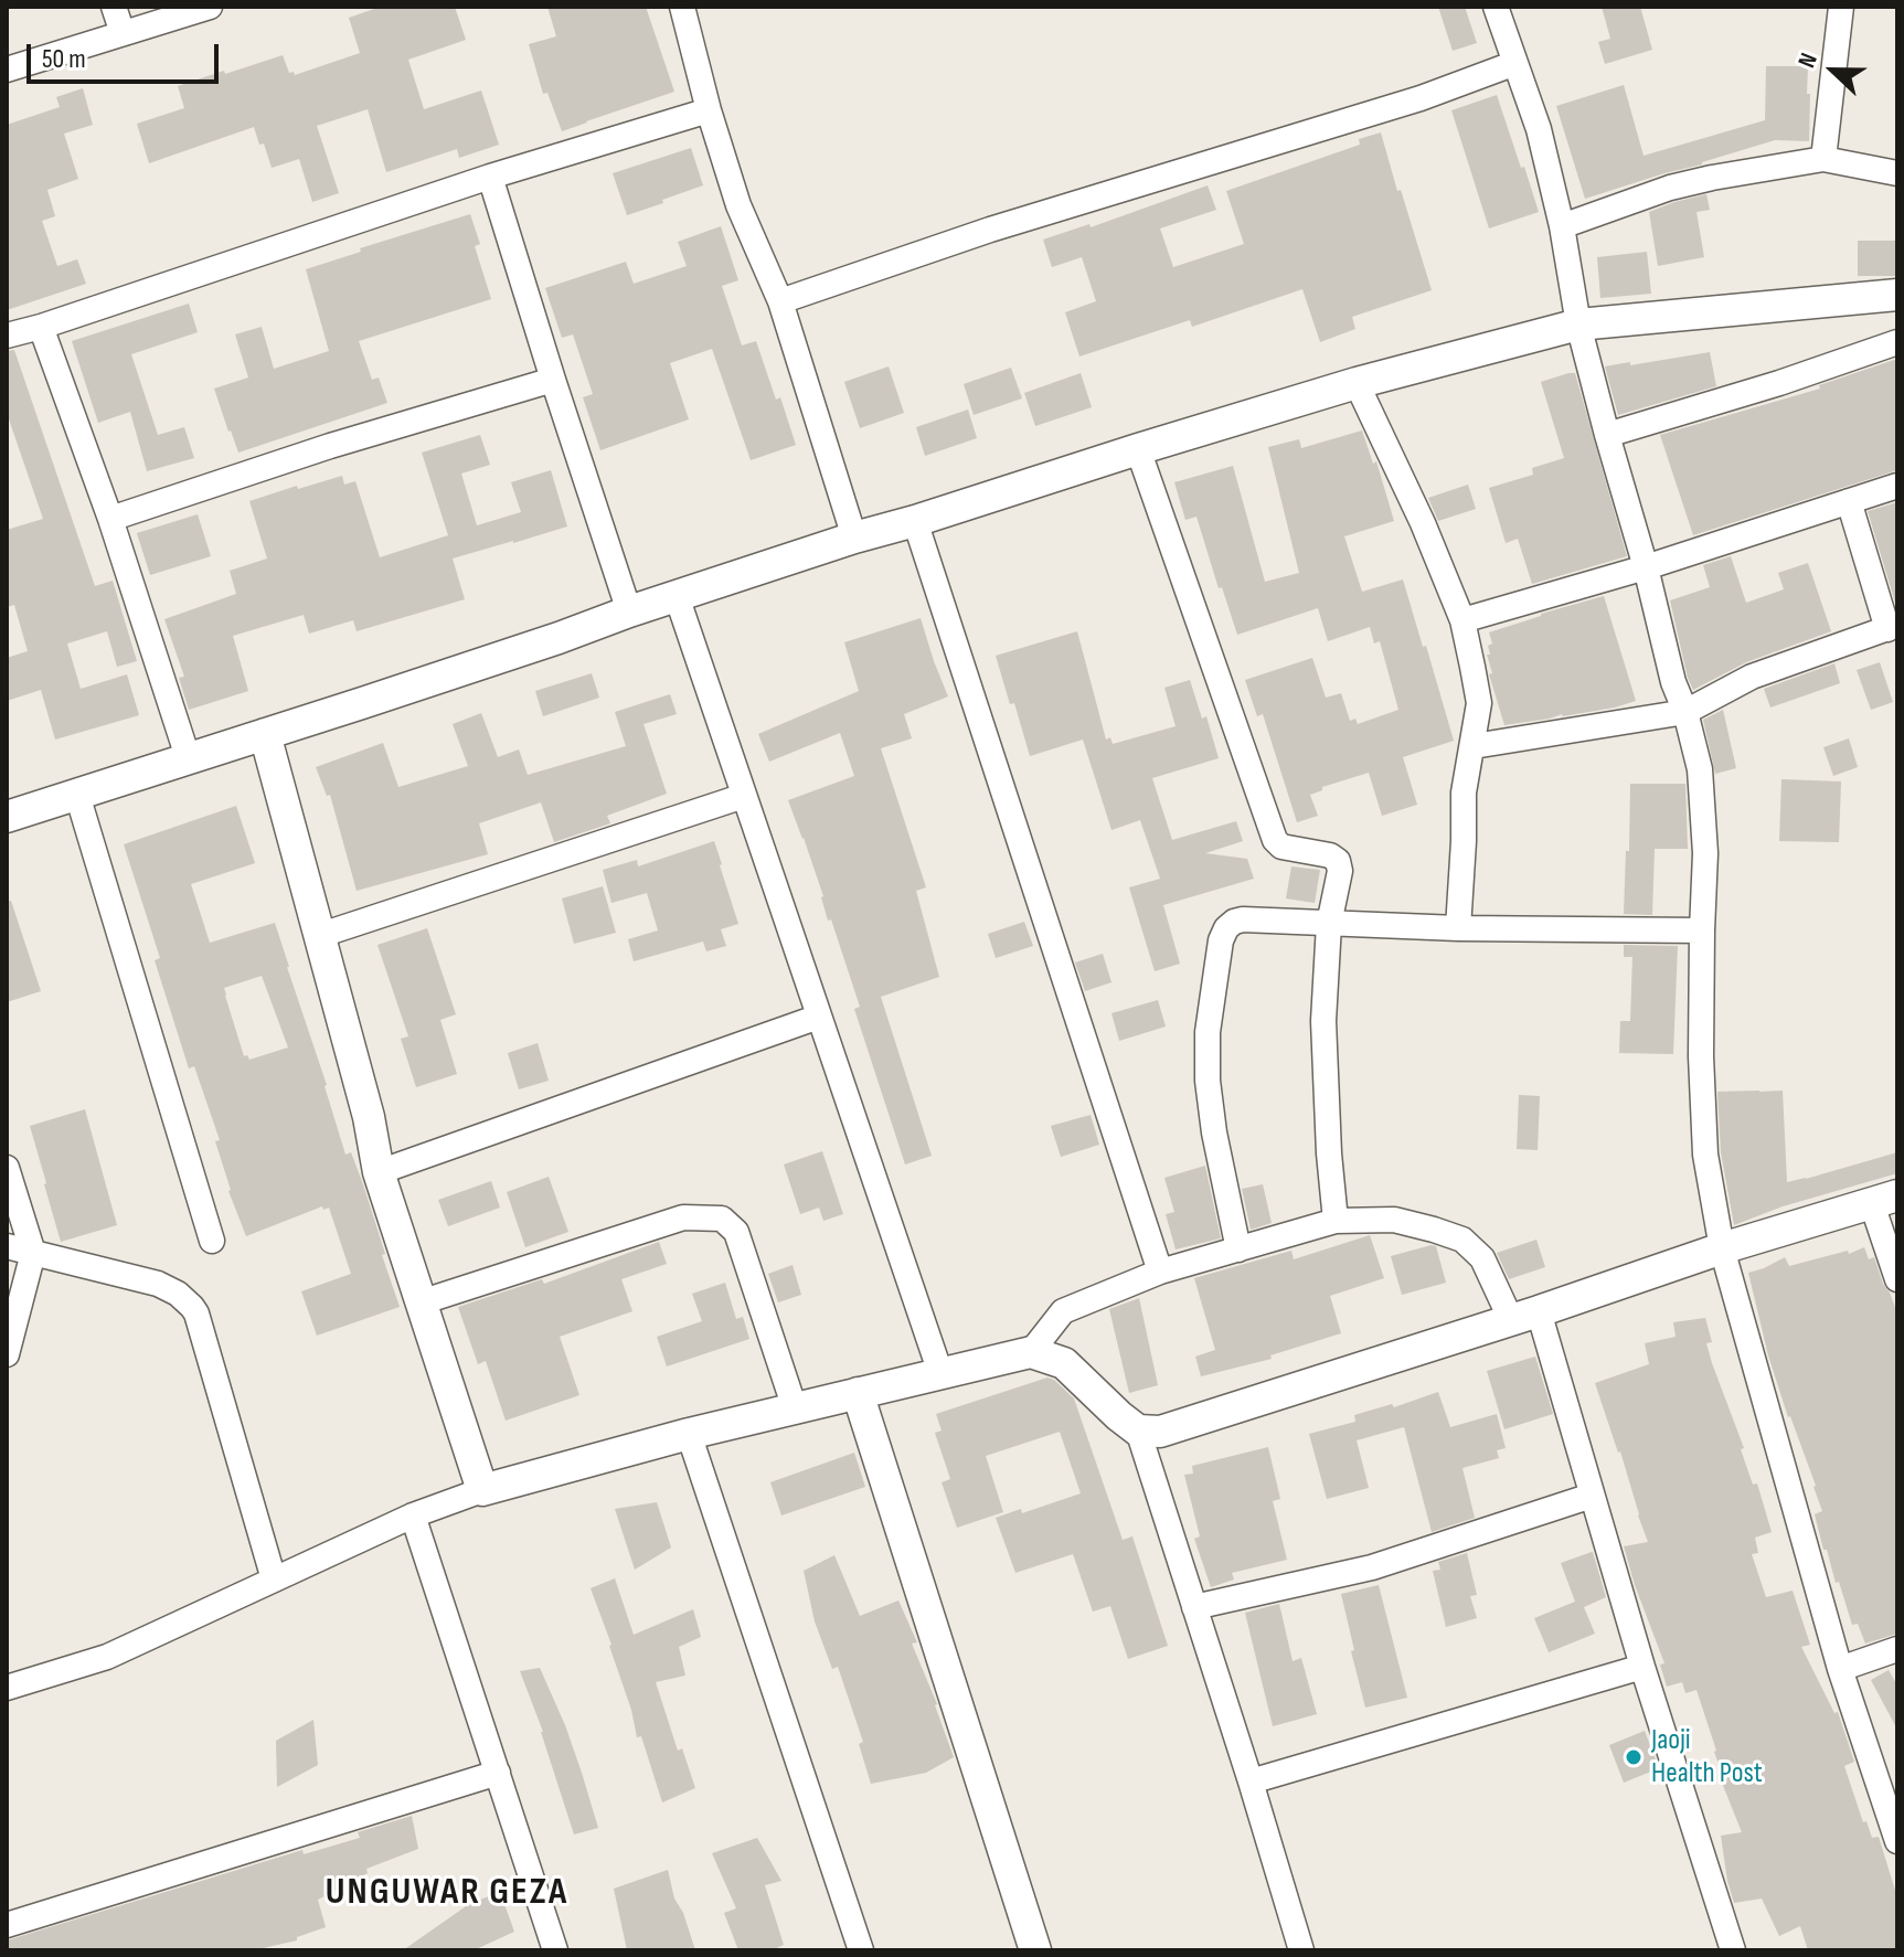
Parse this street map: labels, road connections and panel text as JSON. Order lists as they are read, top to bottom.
{
  "districts": ["UNGUWAR GEZA"],
  "places": ["Jaoji Health Post"],
  "scale_bar": "50 m",
  "north": "left"
}
